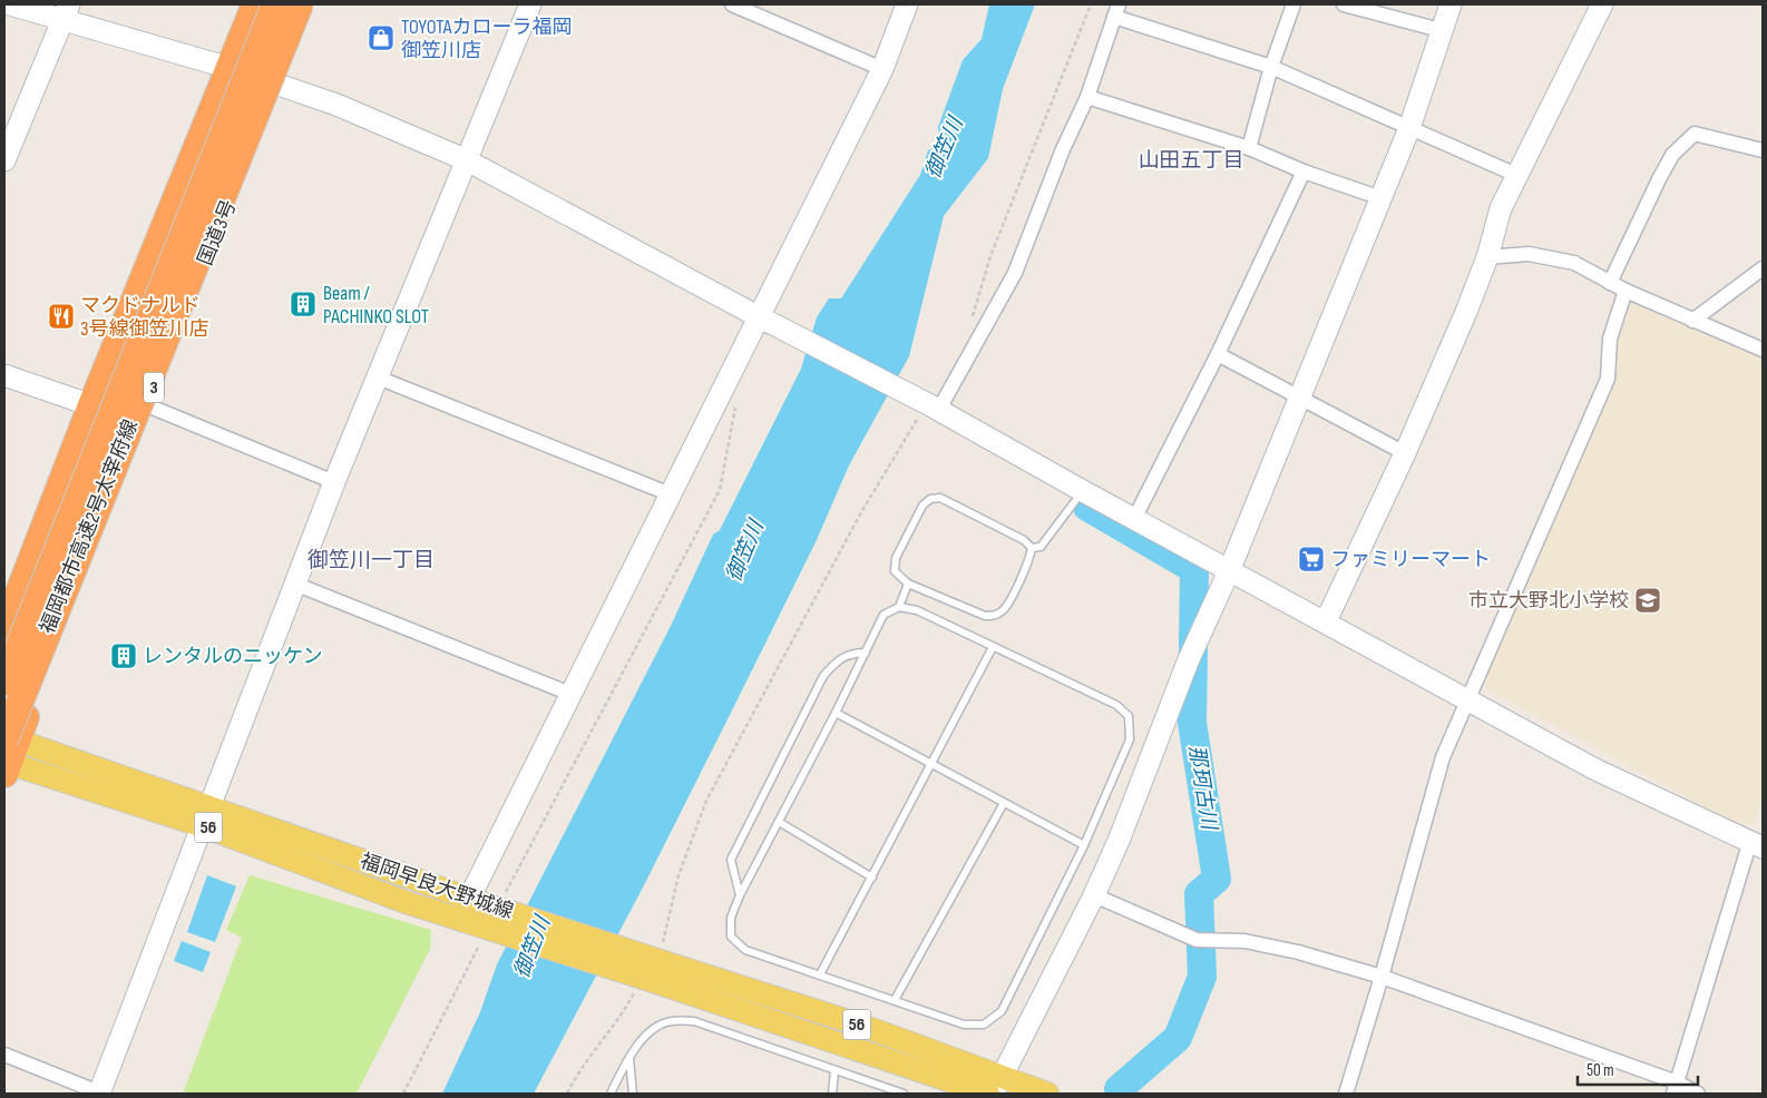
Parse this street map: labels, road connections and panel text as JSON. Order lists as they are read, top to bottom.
{
  "streets": {
    "highway": ["国道3号", "3", "福岡都市高速2号太宰府線"],
    "main road": ["56", "福岡早良大野城線"]
  },
  "crossings": [
    ["国道3号", "福岡都市高速2号太宰府線"],
    ["国道3号", "福岡早良大野城線"],
    ["福岡都市高速2号太宰府線", "福岡早良大野城線"]
  ],
  "districts": ["山田五丁目", "御笠川一丁目"],
  "water": ["御笠川", "那珂古川"],
  "places": {
    "shop": ["TOYOTAカローラ福岡 御笠川店"],
    "building": ["Beam / PACHINKO SLOT", "レンタルのニッケン"],
    "restaurant": ["マクドナルド 3号線御笠川店"],
    "supermarket": ["ファミリーマート"],
    "school or university": ["市立大野北小学校"]
  },
  "scale_bar": "50 m"
}
